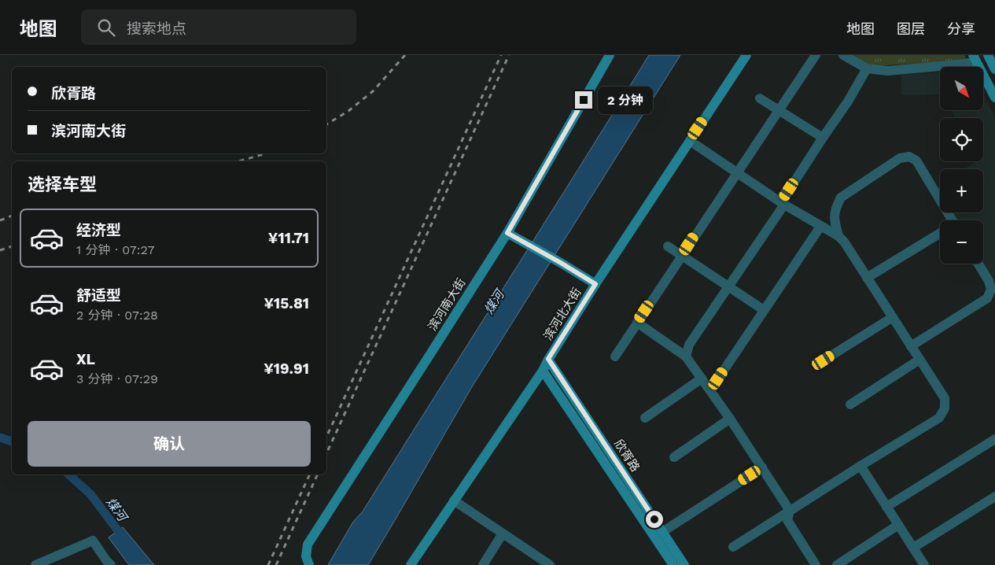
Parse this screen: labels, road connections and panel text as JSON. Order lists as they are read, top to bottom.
{
  "streets": {
    "street": ["滨河南大街", "滨河北大街", "欣胥路"]
  },
  "crossings": [
    ["滨河北大街", "欣胥路"]
  ],
  "water": ["煤河"],
  "north": "bottom right",
  "page": {
    "header": "地图",
    "search": "搜索地点",
    "nav": ["地图", "图层", "分享"],
    "map_buttons": ["+", "−"],
    "banner": ["欣胥路", "滨河南大街"],
    "bubble": "2 分钟",
    "heading": "选择车型",
    "list": [
      {
        "name": "经济型",
        "note": "1 分钟 · 07:27",
        "value": "¥11.71"
      },
      {
        "name": "舒适型",
        "note": "2 分钟 · 07:28",
        "value": "¥15.81"
      },
      {
        "name": "XL",
        "note": "3 分钟 · 07:29",
        "value": "¥19.91"
      }
    ],
    "buttons": "确认"
  }
}
